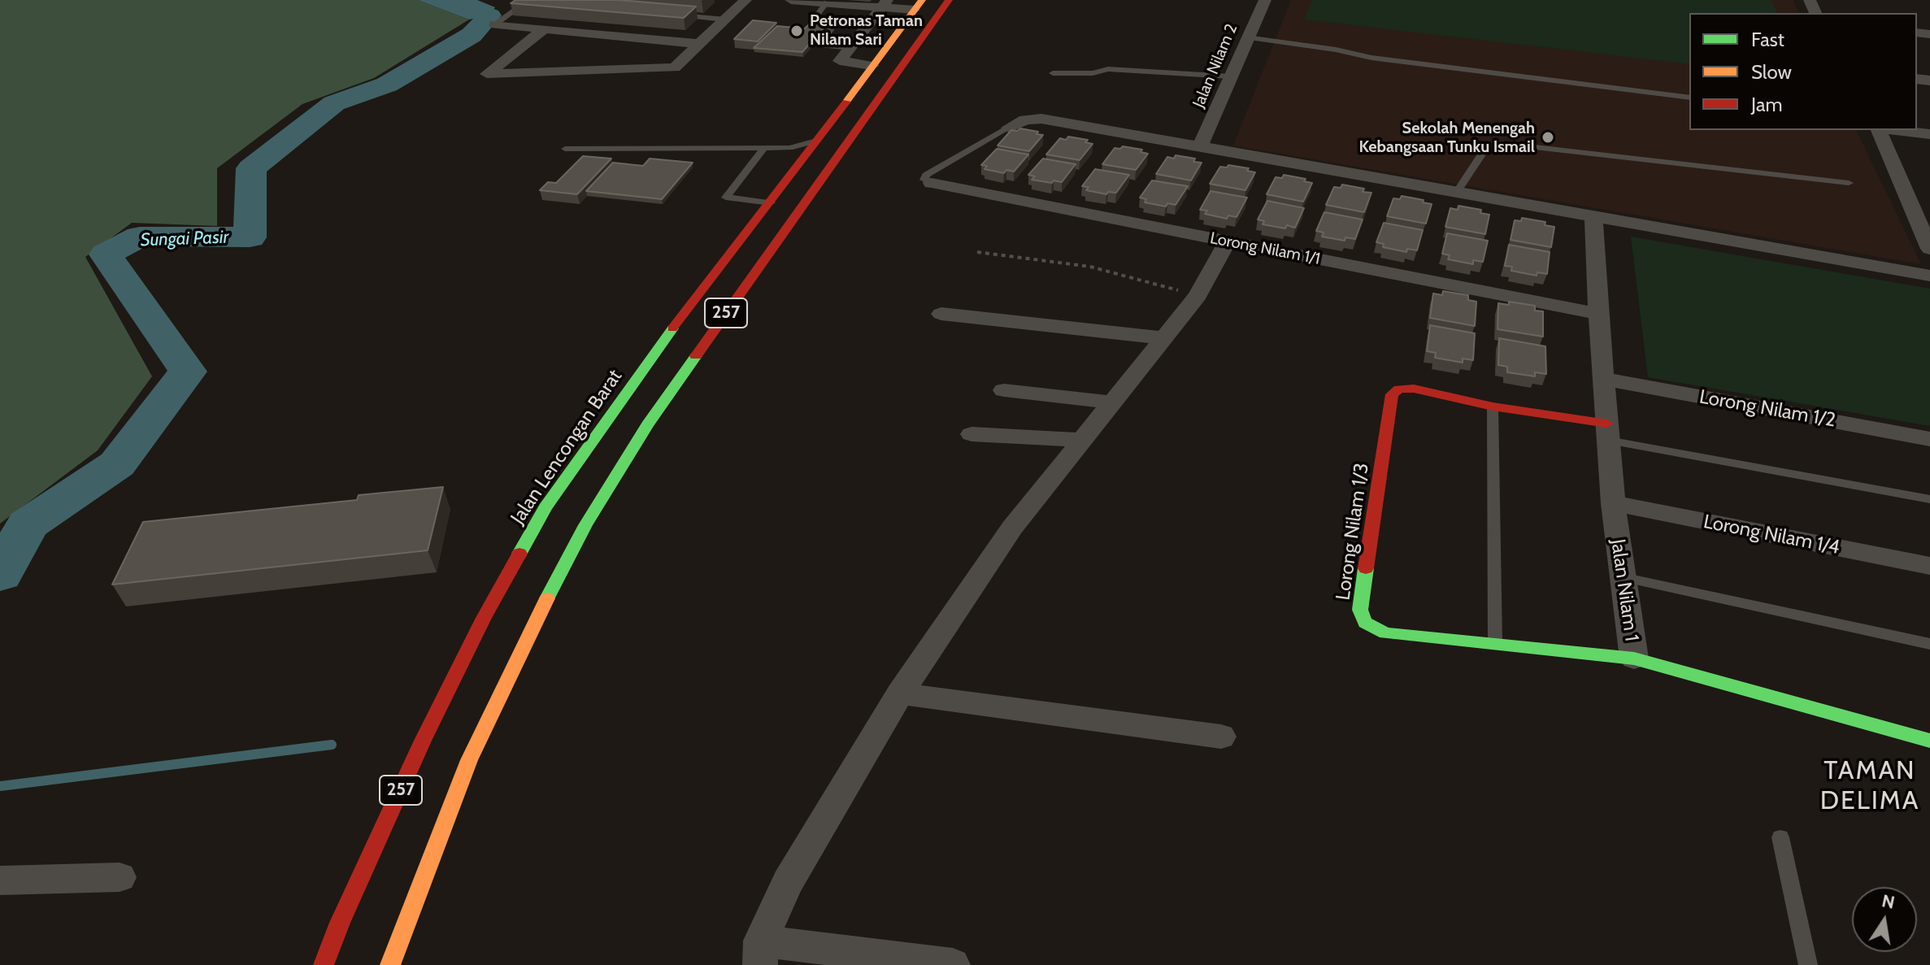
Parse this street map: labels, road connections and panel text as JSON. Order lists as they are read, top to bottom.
{
  "streets": {
    "main road": [
      "257",
      "Jalan Lencongan Barat",
      "Lorong Nilam 1/3",
      "Jalan Nilam 1"
    ],
    "street": [
      "Jalan Nilam 2",
      "Lorong Nilam 1/1",
      "Lorong Nilam 1/2",
      "Lorong Nilam 1/4"
    ]
  },
  "crossings": [
    ["Lorong Nilam 1/1", "Jalan Nilam 1"],
    ["Lorong Nilam 1/2", "Jalan Nilam 1"],
    ["Lorong Nilam 1/3", "Jalan Nilam 1"],
    ["Lorong Nilam 1/4", "Jalan Nilam 1"]
  ],
  "districts": ["TAMAN DELIMA"],
  "water": ["Sungai Pasir"],
  "places": ["Petronas Taman Nilam Sari", "Sekolah Menengah Kebangsaan Tunku Ismail"],
  "legend": ["Fast", "Slow", "Jam"],
  "north": "top"
}
